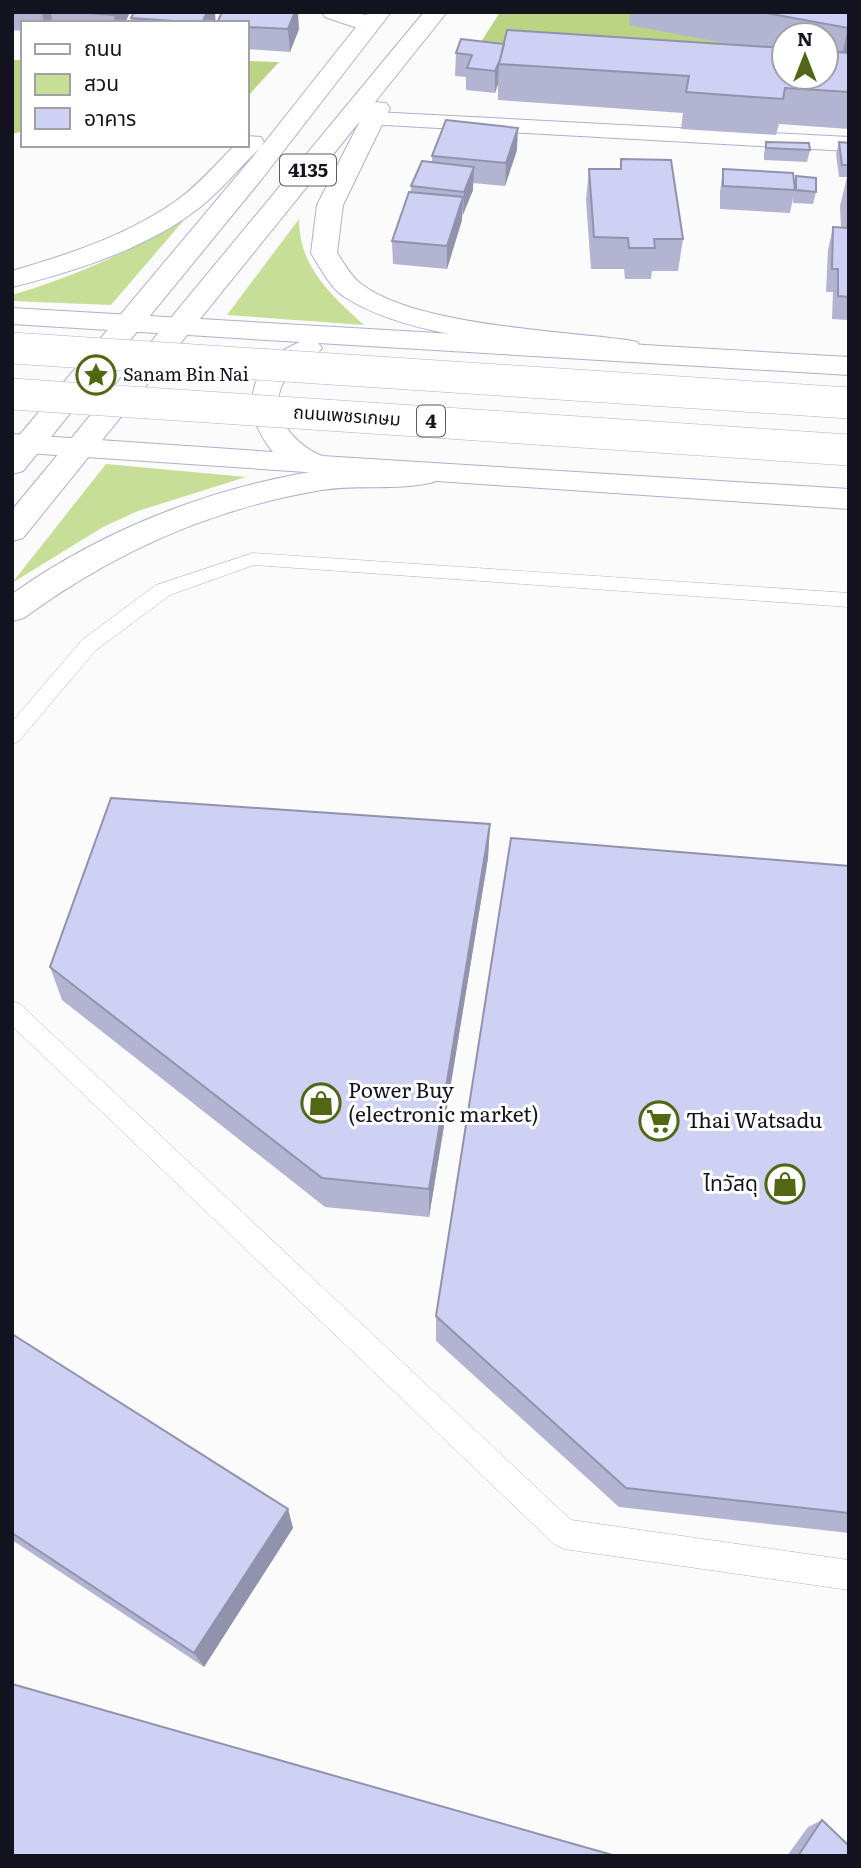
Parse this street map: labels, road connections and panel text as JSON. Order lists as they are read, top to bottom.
{
  "streets": {
    "main road": ["4135", "ถนนเพชรเกษม", "4"]
  },
  "places": {
    "place": ["Sanam Bin Nai"],
    "shop": ["Power Buy (electronic market)", "ไทวัสดุ"],
    "supermarket": ["Thai Watsadu"]
  },
  "legend": ["ถนน", "สวน", "อาคาร"],
  "north": "top"
}
